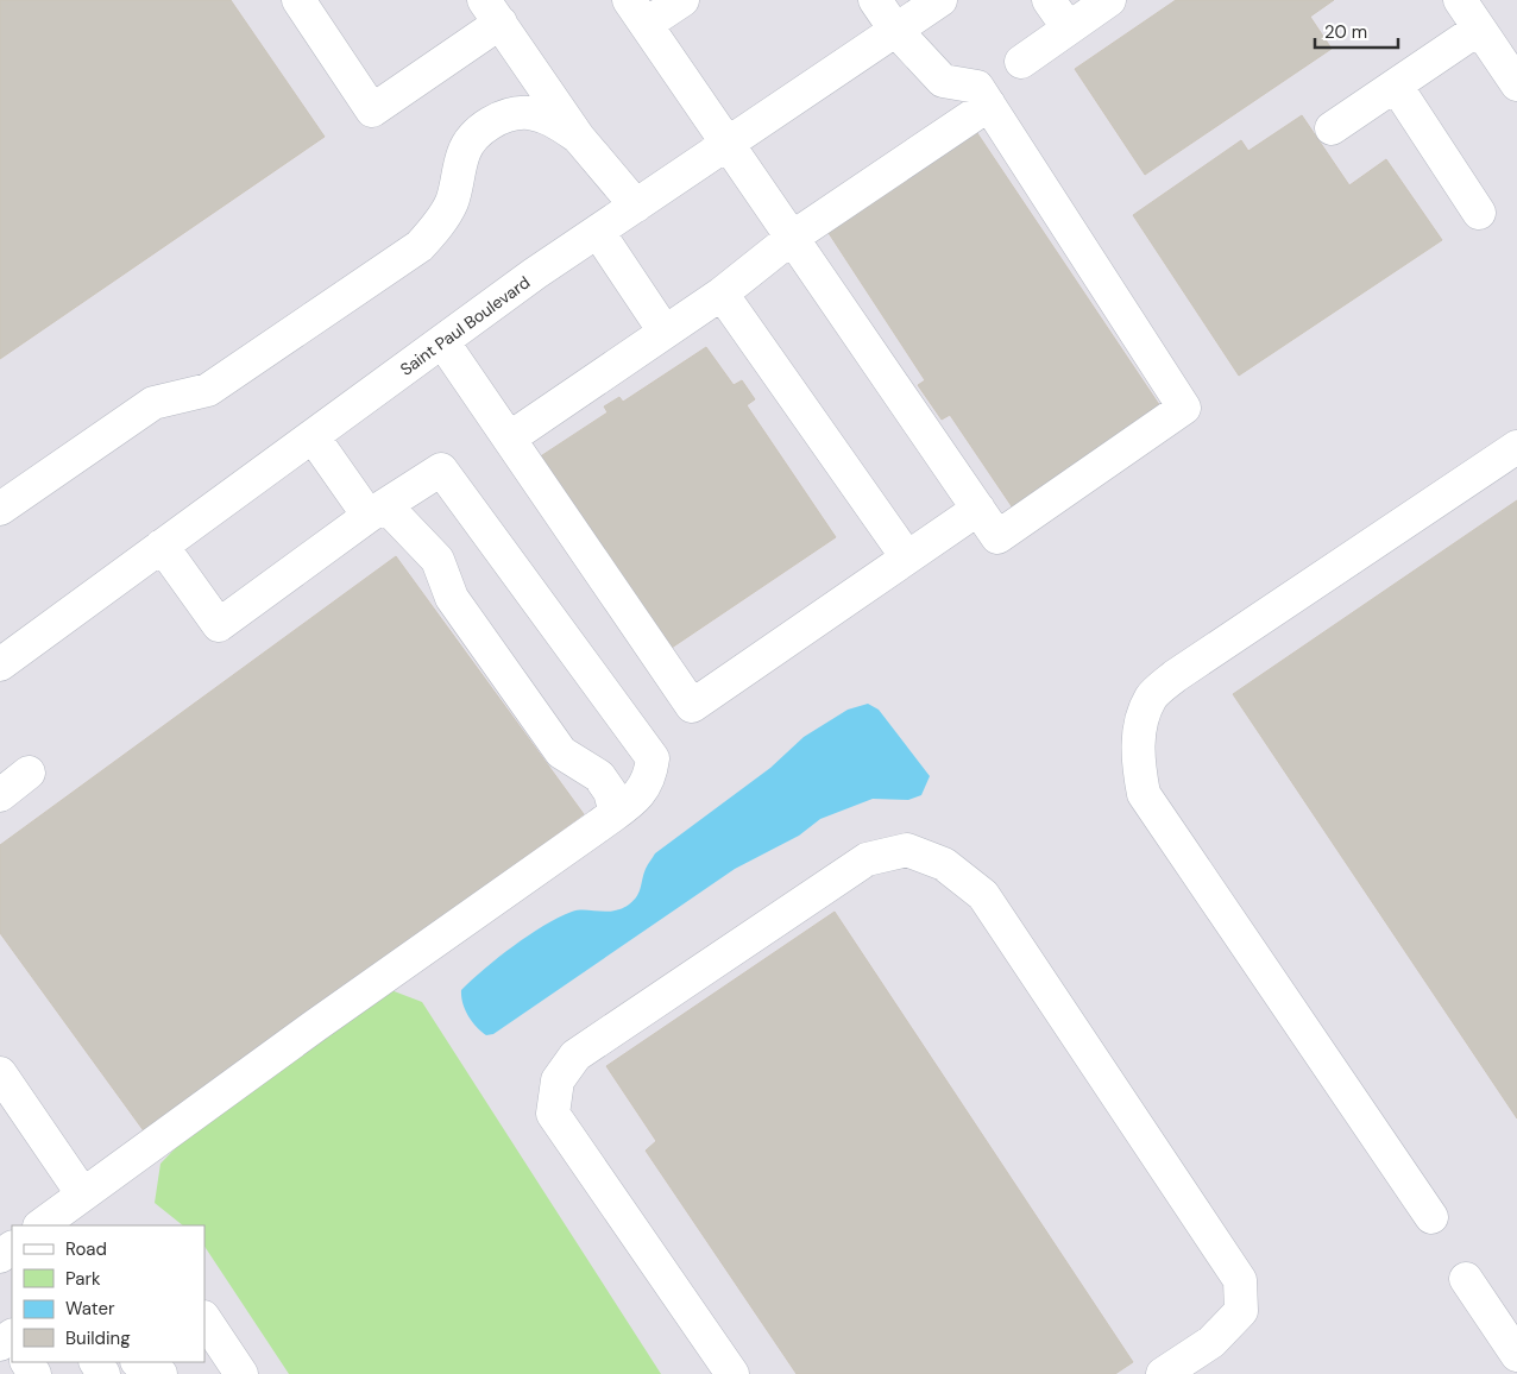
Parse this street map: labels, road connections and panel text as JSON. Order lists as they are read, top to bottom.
{
  "streets": {
    "street": ["Saint Paul Boulevard"]
  },
  "legend": [
    "Road",
    "Park",
    "Water",
    "Building"
  ],
  "scale_bar": "20 m"
}
